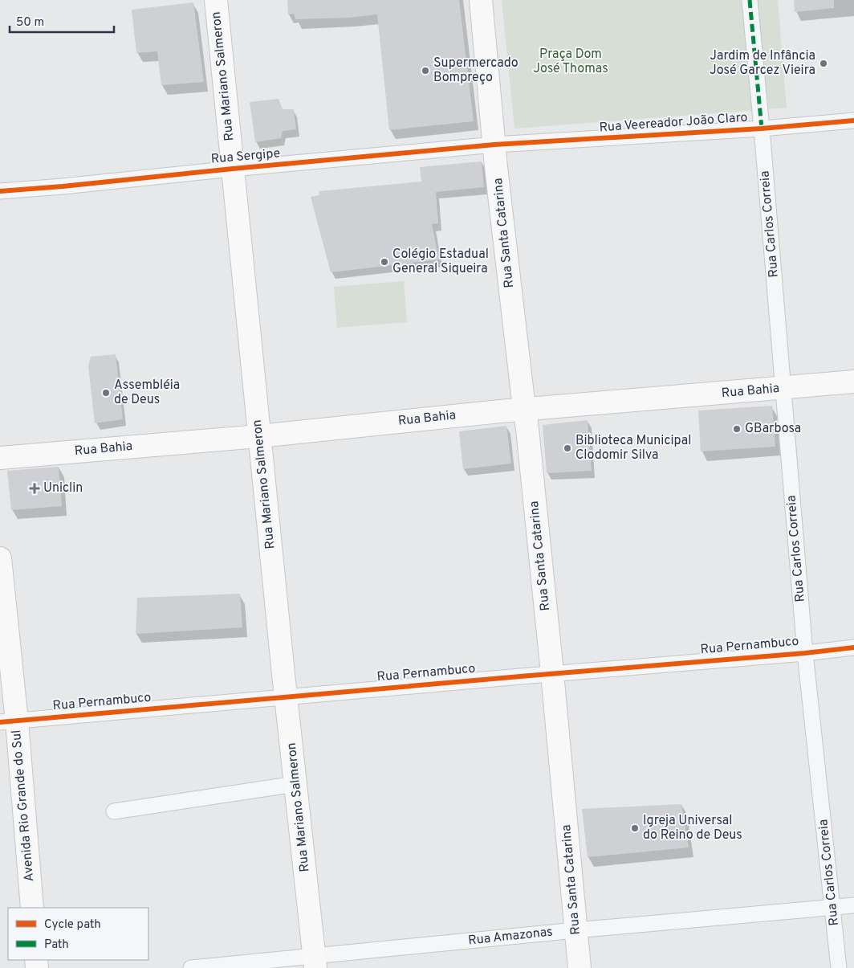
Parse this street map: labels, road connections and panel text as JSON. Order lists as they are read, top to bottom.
{
  "streets": {
    "main road": [
      "Rua Mariano Salmeron",
      "Rua Santa Catarina",
      "Rua Bahia",
      "Avenida Rio Grande do Sul"
    ],
    "street": [
      "Rua Veereador João Claro",
      "Rua Sergipe",
      "Rua Carlos Correia",
      "Rua Pernambuco",
      "Rua Amazonas"
    ]
  },
  "crossings": [
    ["Rua Mariano Salmeron", "Rua Sergipe"],
    ["Rua Mariano Salmeron", "Rua Bahia"],
    ["Rua Mariano Salmeron", "Rua Pernambuco"],
    ["Rua Mariano Salmeron", "Rua Amazonas"],
    ["Rua Veereador João Claro", "Rua Sergipe"],
    ["Rua Veereador João Claro", "Rua Carlos Correia"],
    ["Rua Veereador João Claro", "Rua Santa Catarina"],
    ["Rua Sergipe", "Rua Santa Catarina"],
    ["Rua Carlos Correia", "Rua Bahia"],
    ["Rua Carlos Correia", "Rua Pernambuco"],
    ["Rua Carlos Correia", "Rua Amazonas"],
    ["Rua Santa Catarina", "Rua Bahia"],
    ["Rua Santa Catarina", "Rua Pernambuco"],
    ["Rua Santa Catarina", "Rua Amazonas"],
    ["Rua Pernambuco", "Avenida Rio Grande do Sul"]
  ],
  "parks": ["Praça Dom José Thomas"],
  "places": {
    "other": [
      "Jardim de Infância José Garcez Vieira",
      "Supermercado Bompreço",
      "Colégio Estadual General Siqueira",
      "Assembléia de Deus",
      "GBarbosa",
      "Biblioteca Municipal Clodomir Silva",
      "Igreja Universal do Reino de Deus"
    ],
    "health": ["Uniclin"]
  },
  "legend": ["Cycle path", "Path"],
  "scale_bar": "50 m"
}
